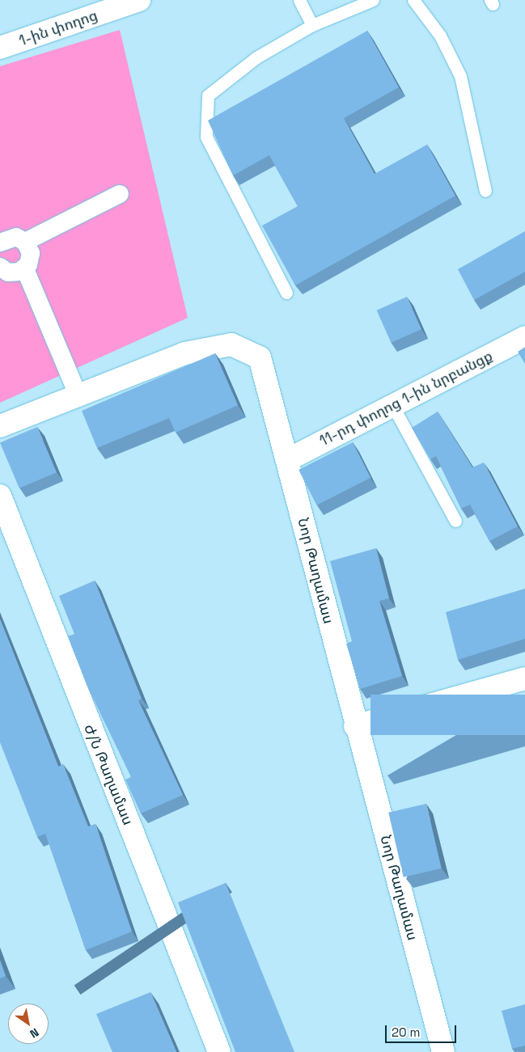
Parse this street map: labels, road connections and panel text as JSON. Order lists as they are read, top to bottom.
{
  "streets": {
    "street": [
      "1-ին փողոց",
      "11-րդ փողոց 1-ին նրբանցք",
      "Նոր Թաղամաս",
      "Ժ/Ն Թաղամաս"
    ]
  },
  "crossings": [
    ["11-րդ փողոց 1-ին նրբանցք", "Նոր Թաղամաս"]
  ],
  "scale_bar": "20 m",
  "north": "bottom right"
}
